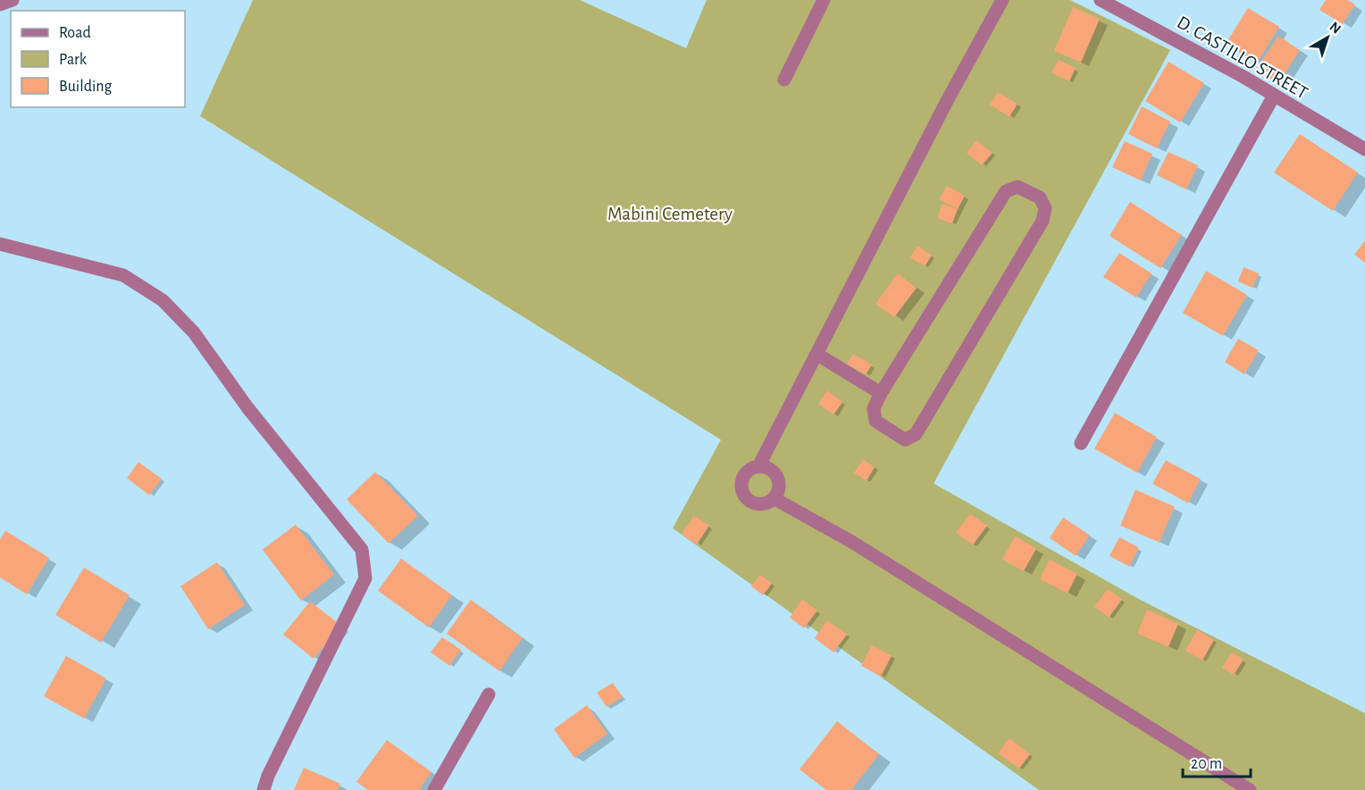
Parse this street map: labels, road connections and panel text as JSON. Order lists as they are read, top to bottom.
{
  "streets": {
    "street": ["D. CASTILLO STREET"]
  },
  "parks": ["Mabini Cemetery"],
  "legend": ["Road", "Park", "Building"],
  "scale_bar": "20 m",
  "north": "top right"
}
